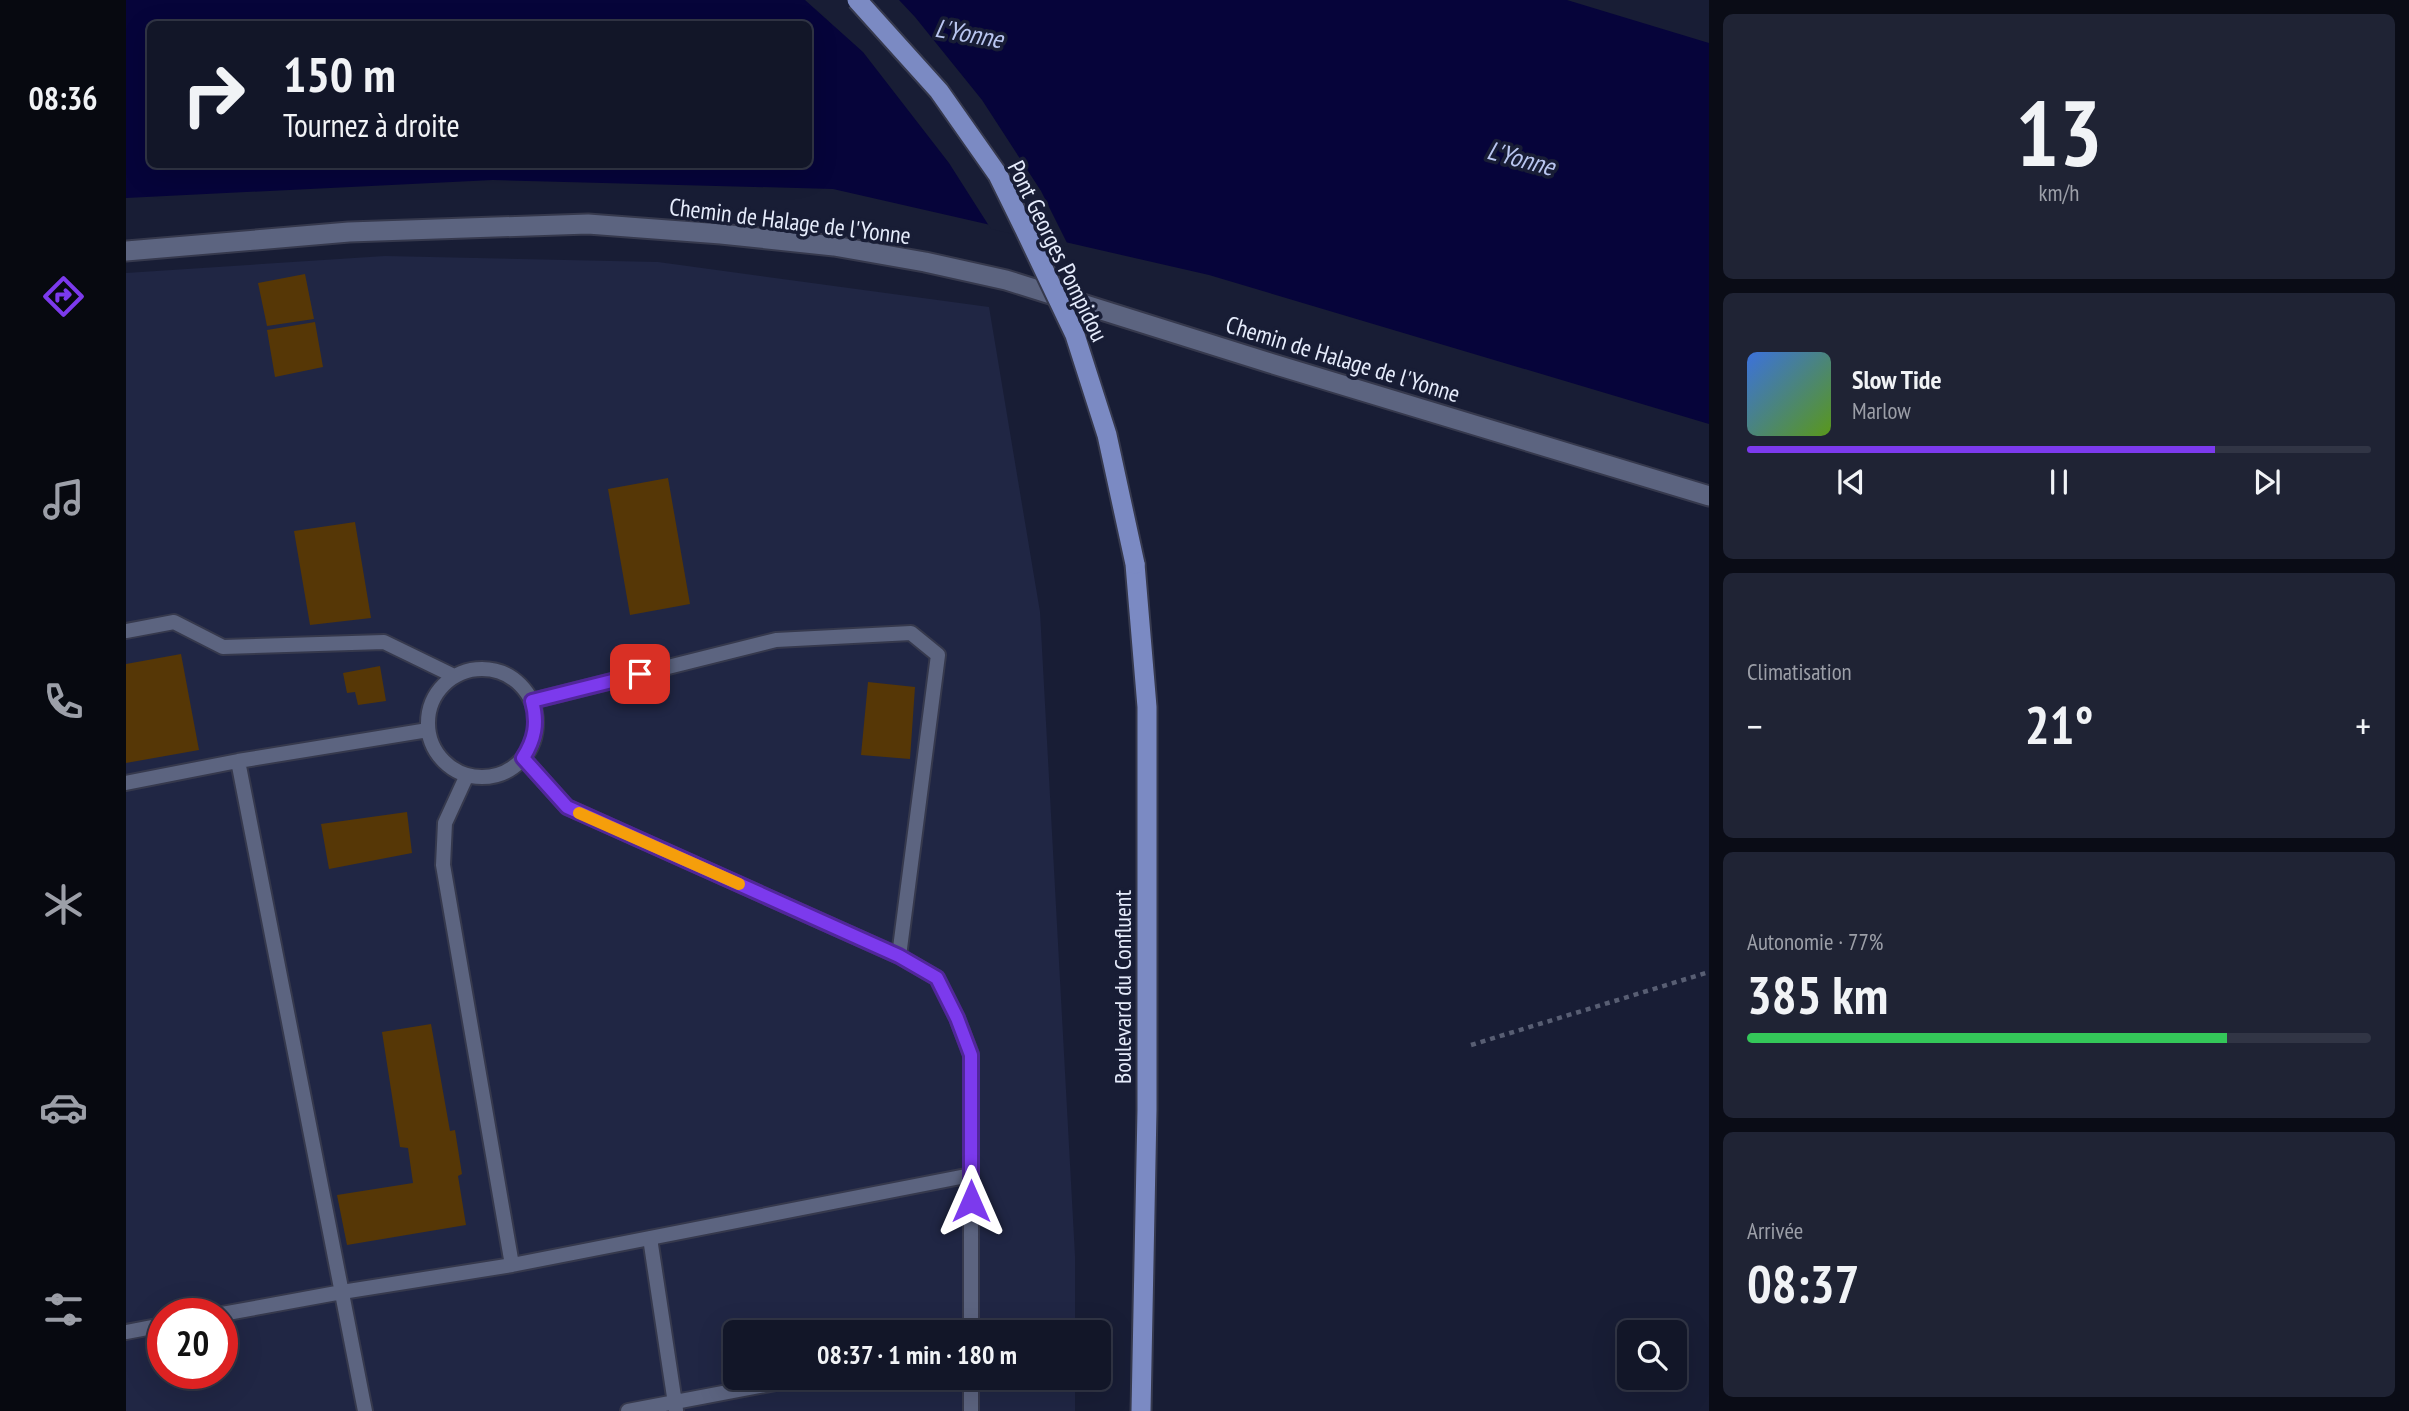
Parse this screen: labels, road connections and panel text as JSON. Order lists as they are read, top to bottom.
{
  "streets": {
    "main road": ["Pont Georges Pompidou", "Boulevard du Confluent"],
    "street": ["Chemin de Halage de l'Yonne"]
  },
  "crossings": [
    ["Pont Georges Pompidou", "Boulevard du Confluent"]
  ],
  "water": ["L'Yonne"],
  "page": {
    "tabs": "08:36",
    "tile": [
      ["13", "km/h"],
      "Climatisation",
      ["Autonomie · 77%", "385 km"],
      ["Arrivée", "08:37"]
    ],
    "turn": ["150 m", "Tournez à droite"],
    "song": ["Slow Tide", "Marlow"],
    "heat": ["−", "21°", "+"],
    "limit": "20",
    "trip": "08:37 · 1 min · 180 m"
  }
}
